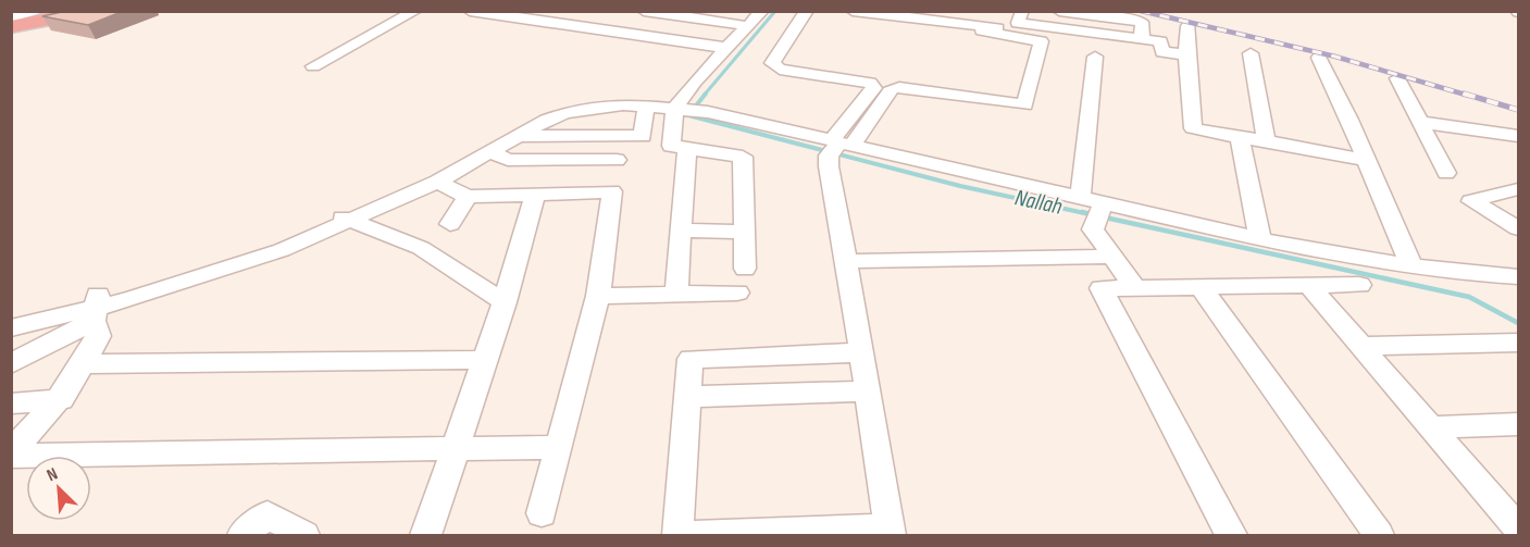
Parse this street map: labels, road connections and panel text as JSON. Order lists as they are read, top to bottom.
{
  "water": ["Nallah"],
  "north": "top left"
}
